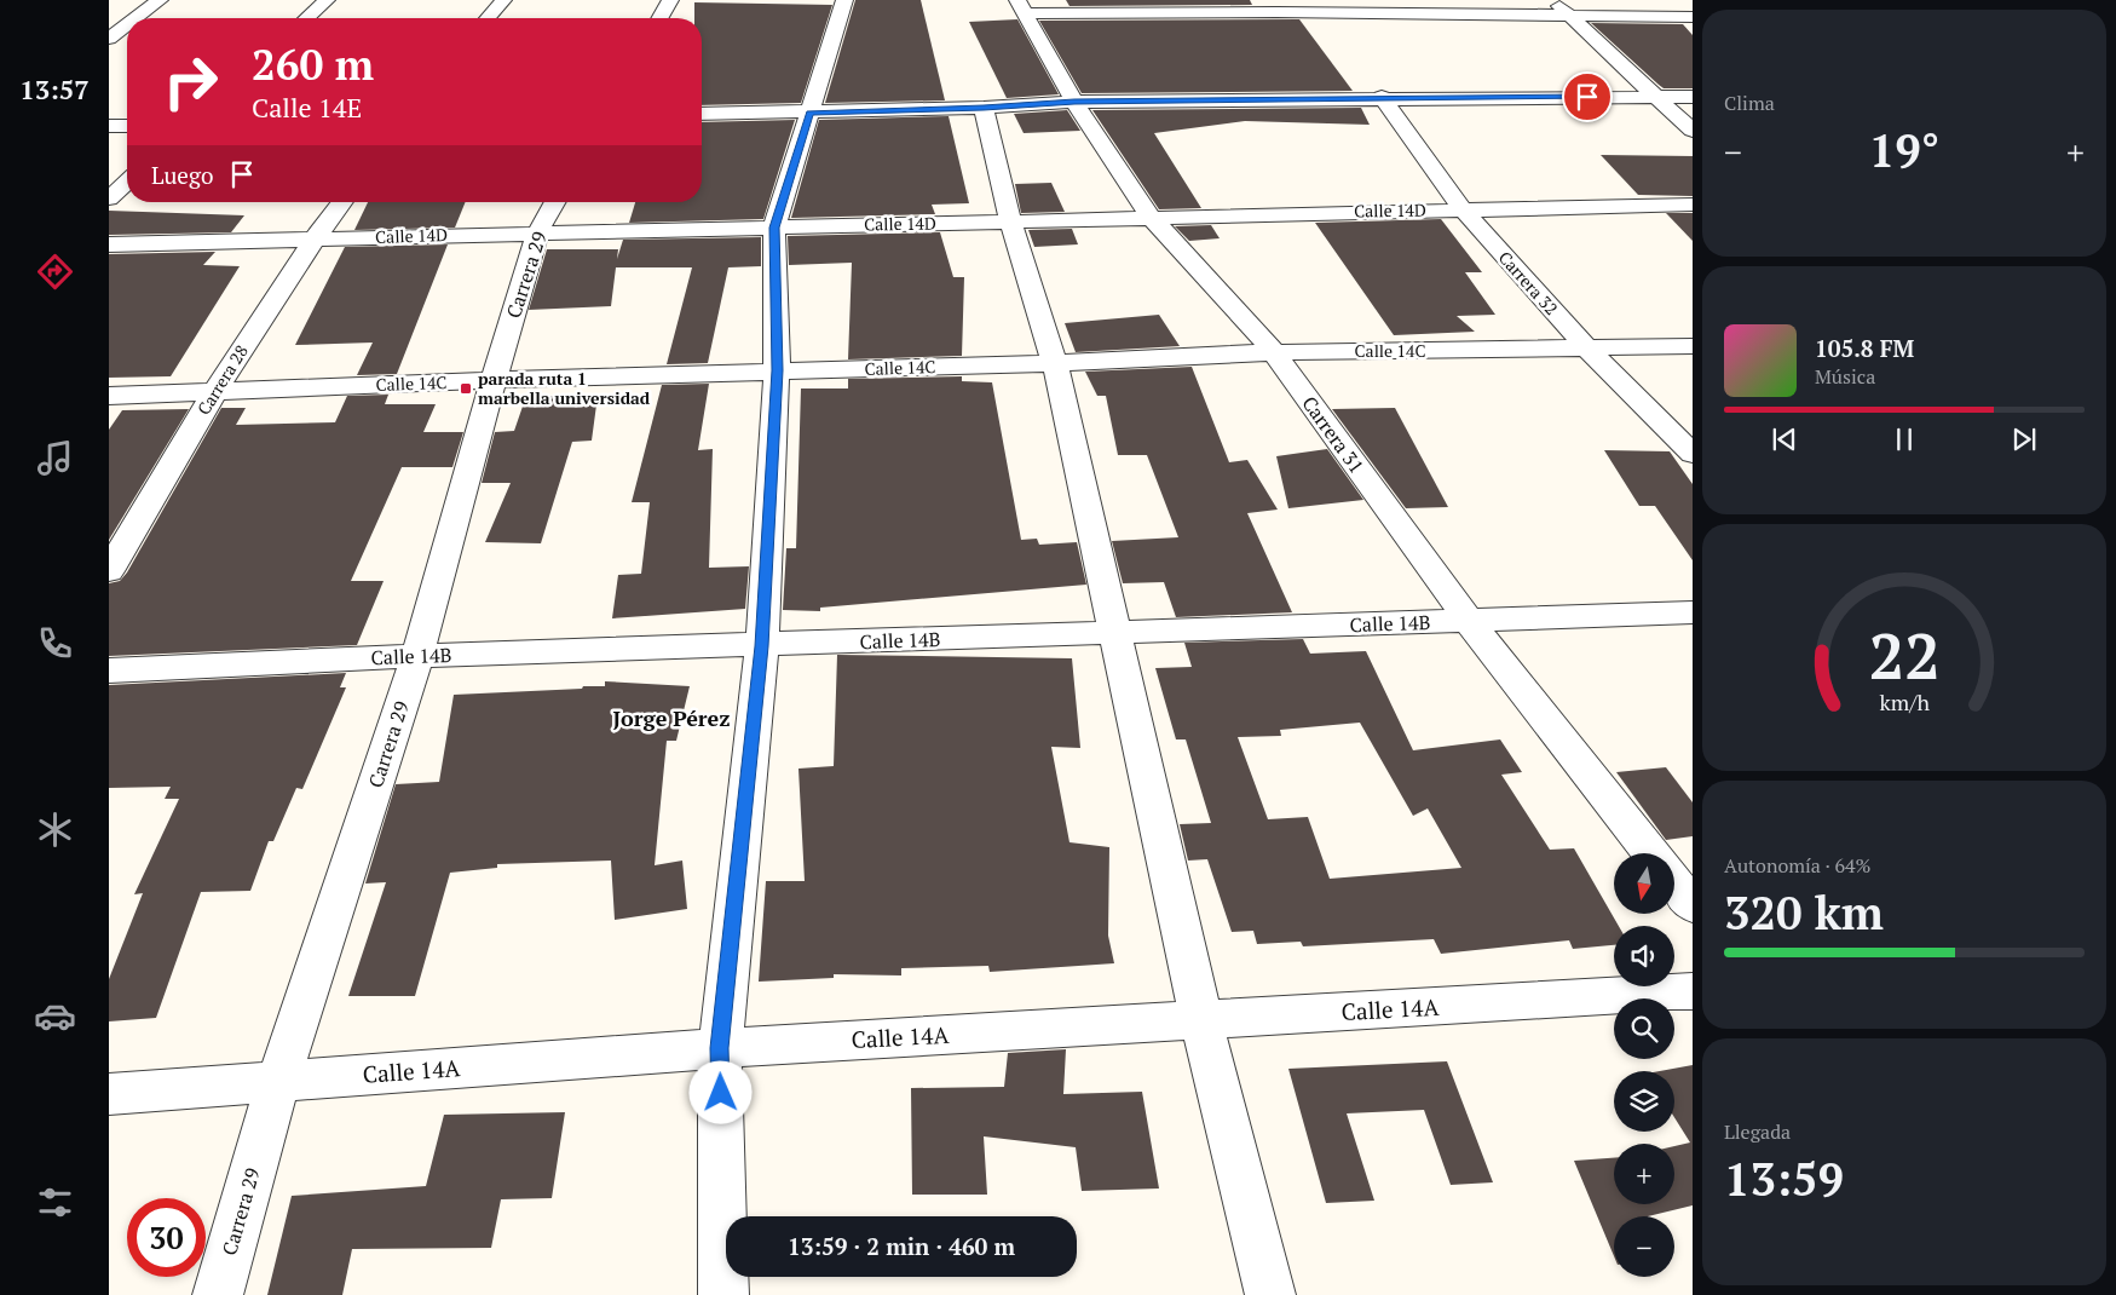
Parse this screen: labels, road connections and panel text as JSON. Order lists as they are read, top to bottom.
{
  "streets": {
    "street": [
      "Calle 14D",
      "Carrera 29",
      "Carrera 32",
      "Calle 14C",
      "Carrera 28",
      "Carrera 31",
      "Calle 14B",
      "Calle 14A"
    ]
  },
  "crossings": [
    ["Calle 14D", "Carrera 29"],
    ["Calle 14D", "Carrera 32"],
    ["Calle 14D", "Carrera 28"],
    ["Calle 14D", "Carrera 31"],
    ["Carrera 29", "Calle 14C"],
    ["Carrera 29", "Calle 14B"],
    ["Carrera 29", "Calle 14A"],
    ["Carrera 32", "Calle 14C"],
    ["Calle 14C", "Carrera 28"],
    ["Calle 14C", "Carrera 31"],
    ["Carrera 31", "Calle 14B"]
  ],
  "districts": ["Jorge Pérez"],
  "places": {
    "transit": ["parada ruta 1 marbella universidad"]
  },
  "north": "bottom",
  "page": {
    "tabs": "13:57",
    "tile": [
      "Clima",
      ["Autonomía · 64%", "320 km"],
      ["Llegada", "13:59"]
    ],
    "turn": ["260 m", "Calle 14E"],
    "heat": ["−", "19°", "+"],
    "then": "Luego",
    "song": ["105.8 FM", "Música"],
    "map_buttons": ["+", "−"],
    "limit": "30",
    "trip": "13:59 · 2 min · 460 m",
    "gauge": ["22", "km/h"]
  }
}
